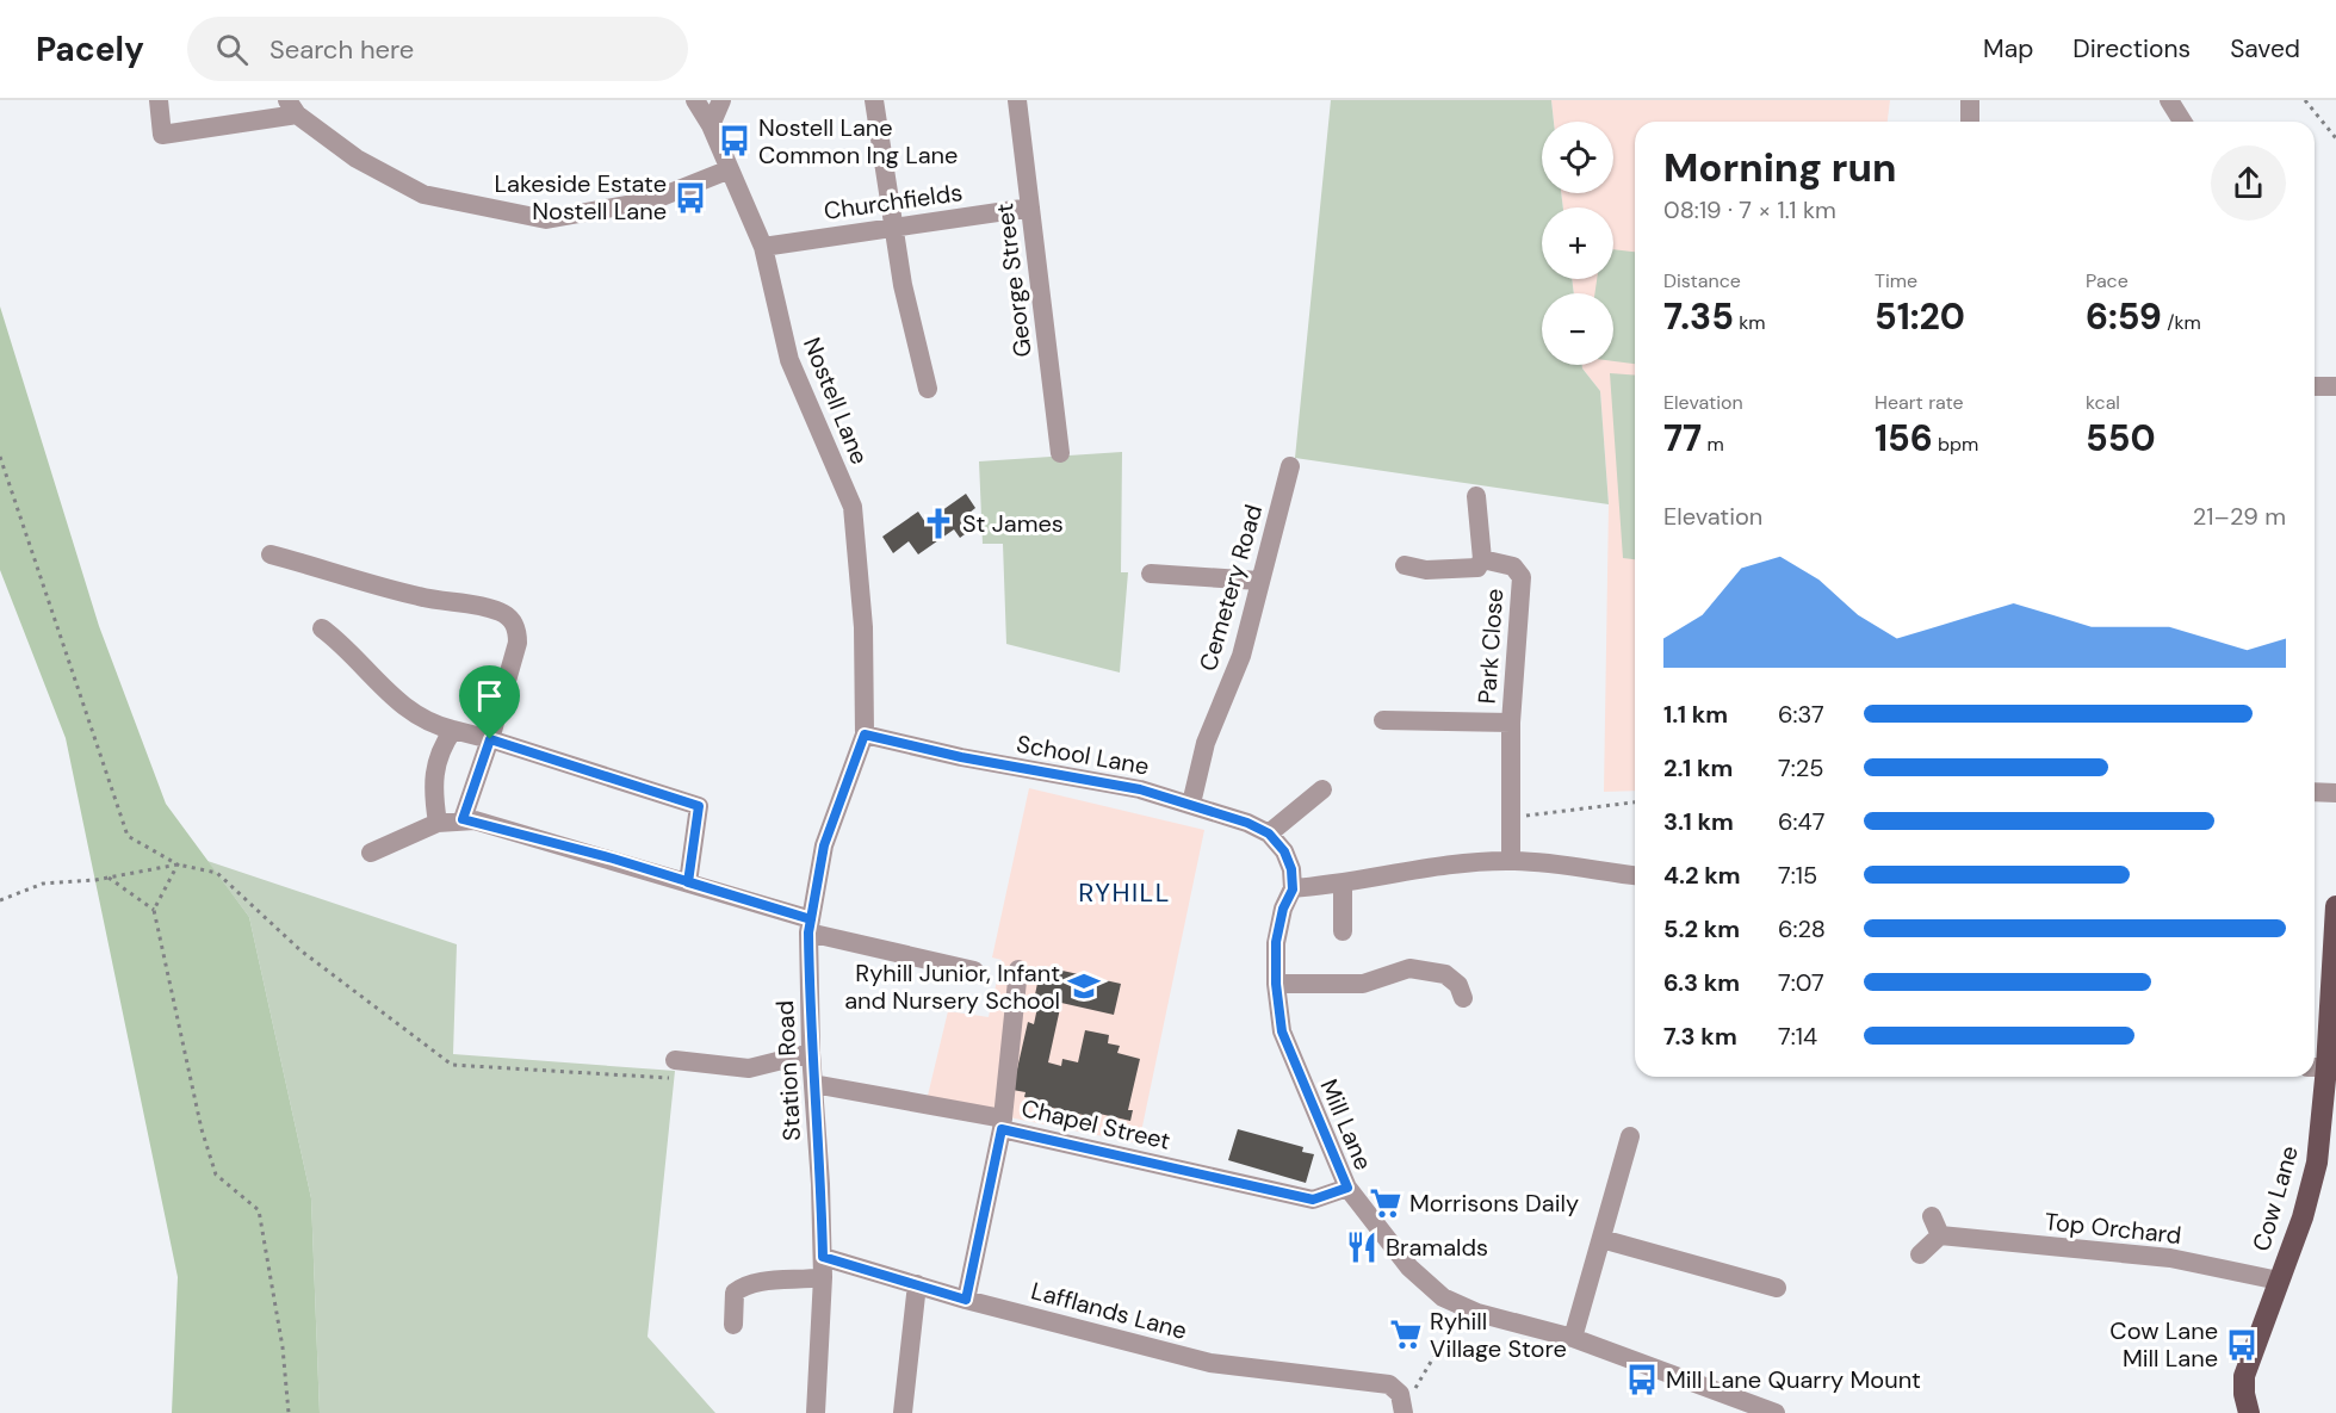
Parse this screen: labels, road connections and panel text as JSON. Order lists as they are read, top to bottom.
{
  "streets": {
    "main road": ["Cow Lane"],
    "street": [
      "Churchfields",
      "George Street",
      "Nostell Lane",
      "Cemetery Road",
      "Park Close",
      "School Lane",
      "Station Road",
      "Chapel Street",
      "Mill Lane",
      "Top Orchard",
      "Lafflands Lane"
    ]
  },
  "crossings": [
    ["Churchfields", "George Street"],
    ["Churchfields", "Nostell Lane"],
    ["Nostell Lane", "School Lane"],
    ["Nostell Lane", "Station Road"],
    ["Cemetery Road", "School Lane"],
    ["School Lane", "Station Road"],
    ["Station Road", "Lafflands Lane"],
    ["Chapel Street", "Mill Lane"],
    ["Chapel Street", "Lafflands Lane"],
    ["Cow Lane", "Top Orchard"]
  ],
  "districts": ["RYHILL"],
  "places": {
    "bus stop": [
      "Nostell Lane Common Ing Lane",
      "Lakeside Estate Nostell Lane",
      "Cow Lane Mill Lane",
      "Mill Lane Quarry Mount"
    ],
    "church": ["St James"],
    "school or university": ["Ryhill Junior, Infant and Nursery School"],
    "supermarket": ["Morrisons Daily", "Ryhill Village Store"],
    "restaurant": ["Bramalds"]
  },
  "page": {
    "header": "Pacely",
    "search": "Search here",
    "nav": ["Map", "Directions", "Saved"],
    "map_buttons": ["+", "−"],
    "heading": ["Morning run", "08:19 · 7 × 1.1 km"],
    "stats": [
      ["Distance", "7.35 km"],
      ["Time", "51:20"],
      ["Pace", "6:59 /km"],
      ["Elevation", "77 m"],
      ["Heart rate", "156 bpm"],
      ["kcal", "550"]
    ],
    "chart": ["Elevation", "21–29 m"],
    "list": [
      {
        "name": "1.1 km",
        "note": "6:37"
      },
      {
        "name": "2.1 km",
        "note": "7:25"
      },
      {
        "name": "3.1 km",
        "note": "6:47"
      },
      {
        "name": "4.2 km",
        "note": "7:15"
      },
      {
        "name": "5.2 km",
        "note": "6:28"
      },
      {
        "name": "6.3 km",
        "note": "7:07"
      },
      {
        "name": "7.3 km",
        "note": "7:14"
      }
    ]
  }
}
